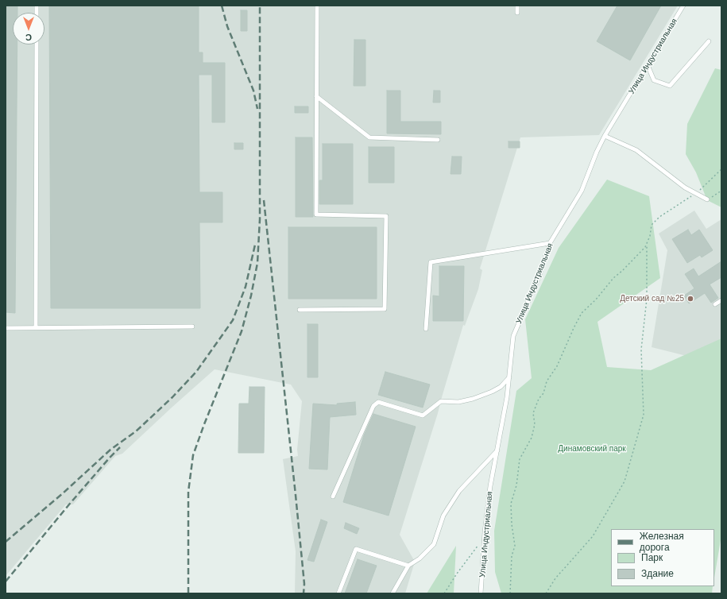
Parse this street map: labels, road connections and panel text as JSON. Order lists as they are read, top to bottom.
{
  "streets": {
    "lane": ["Улица Индустриальная"]
  },
  "parks": ["Динамовский парк"],
  "places": ["Детский сад №25"],
  "legend": ["Железная дорога", "Парк", "Здание"],
  "north": "bottom"
}
